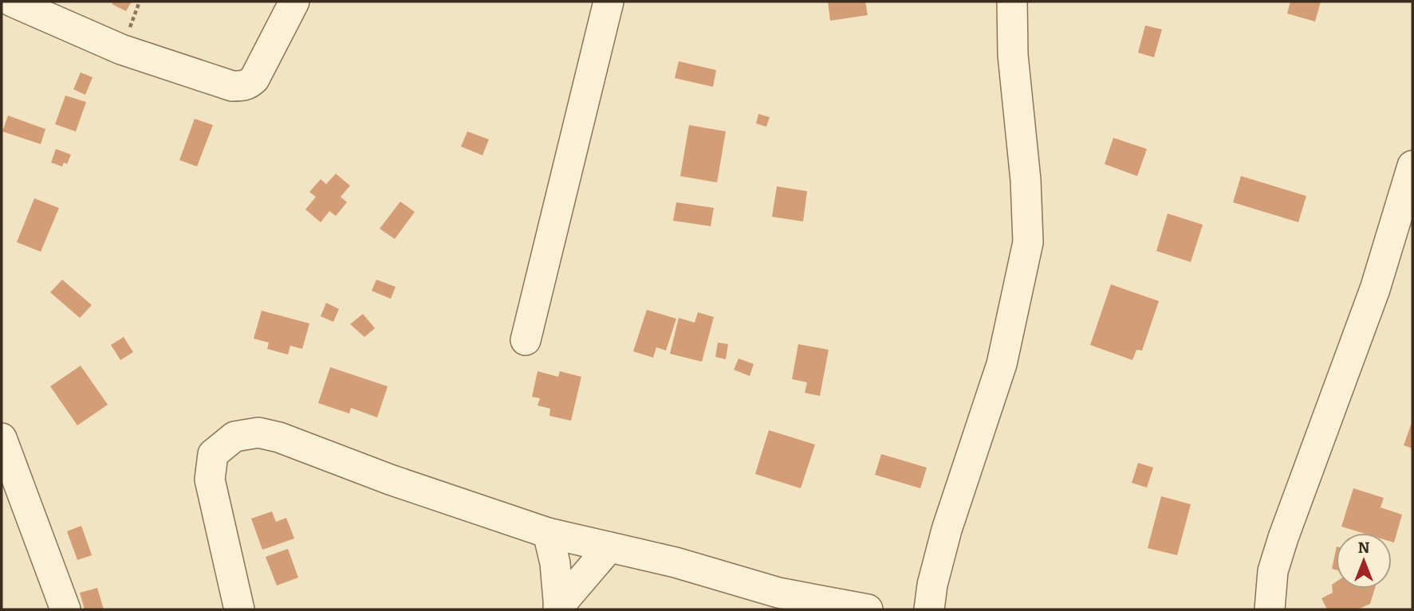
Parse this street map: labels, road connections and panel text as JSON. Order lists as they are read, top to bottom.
{
  "north": "top"
}
